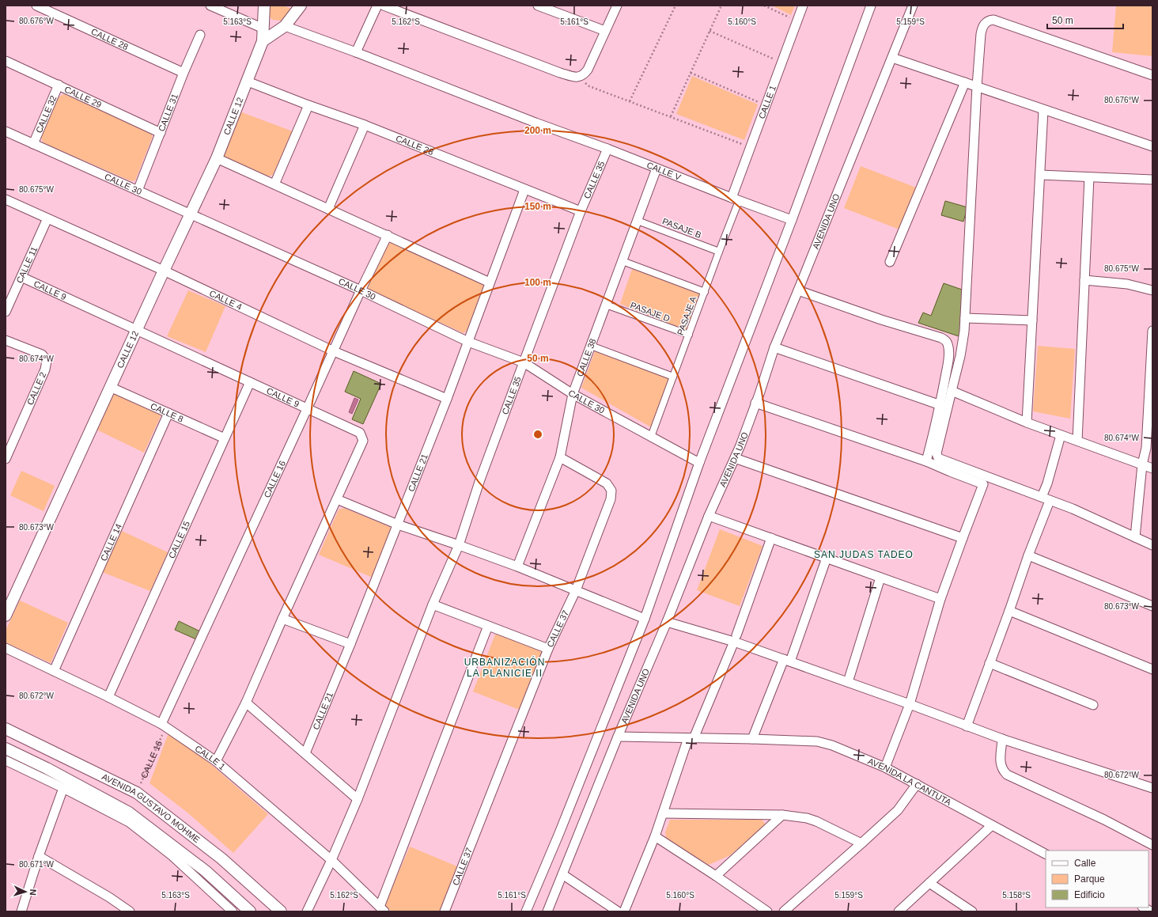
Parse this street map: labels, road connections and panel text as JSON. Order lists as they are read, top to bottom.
{
  "streets": {
    "street": [
      "CALLE 28",
      "CALLE 29",
      "CALLE 1",
      "CALLE 31",
      "CALLE 32",
      "CALLE 12",
      "CALLE V",
      "CALLE 35",
      "CALLE 30",
      "AVENIDA UNO",
      "PASAJE B",
      "CALLE 11",
      "CALLE 9",
      "CALLE 4",
      "PASAJE D",
      "PASAJE A",
      "CALLE 38",
      "CALLE 2",
      "CALLE 8",
      "CALLE 21",
      "CALLE 16",
      "CALLE 15",
      "CALLE 14",
      "CALLE 37",
      "AVENIDA LA CANTUTA",
      "AVENIDA GUSTAVO MOHME"
    ]
  },
  "crossings": [
    ["CALLE 28", "CALLE 31"],
    ["CALLE 28", "CALLE 12"],
    ["CALLE 28", "CALLE 35"],
    ["CALLE 28", "CALLE 21"],
    ["CALLE 29", "CALLE 31"],
    ["CALLE 29", "CALLE 32"],
    ["CALLE 1", "CALLE V"],
    ["CALLE 1", "CALLE 35"],
    ["CALLE 1", "CALLE 9"],
    ["CALLE 1", "PASAJE A"],
    ["CALLE 1", "CALLE 16"],
    ["CALLE 1", "CALLE 15"],
    ["CALLE 1", "CALLE 14"],
    ["CALLE 31", "CALLE 30"],
    ["CALLE 32", "CALLE 30"],
    ["CALLE 12", "CALLE 30"],
    ["CALLE 12", "CALLE 9"],
    ["CALLE 12", "CALLE 4"],
    ["CALLE 12", "CALLE 8"],
    ["CALLE V", "CALLE 35"],
    ["CALLE V", "PASAJE A"],
    ["CALLE V", "CALLE 38"],
    ["CALLE 35", "CALLE 30"],
    ["CALLE 30", "PASAJE A"],
    ["CALLE 30", "CALLE 38"],
    ["CALLE 30", "CALLE 21"],
    ["CALLE 30", "CALLE 16"],
    ["AVENIDA UNO", "AVENIDA LA CANTUTA"],
    ["PASAJE B", "PASAJE A"],
    ["PASAJE B", "CALLE 38"],
    ["CALLE 11", "CALLE 9"],
    ["CALLE 11", "CALLE 4"],
    ["CALLE 9", "CALLE 16"],
    ["CALLE 9", "CALLE 15"],
    ["CALLE 4", "CALLE 21"],
    ["CALLE 4", "CALLE 16"],
    ["PASAJE D", "PASAJE A"],
    ["PASAJE D", "CALLE 38"],
    ["CALLE 38", "CALLE 37"],
    ["CALLE 8", "CALLE 15"],
    ["CALLE 8", "CALLE 14"],
    ["CALLE 16", "AVENIDA GUSTAVO MOHME"]
  ],
  "districts": ["SAN JUDAS TADEO", "URBANIZACIÓN LA PLANICIE II"],
  "legend": ["Calle", "Parque", "Edificio"],
  "scale_bar": "50 m",
  "north": "right",
  "coordinates": [
    "80.676°W",
    "5.163°S",
    "5.162°S",
    "5.161°S",
    "5.160°S",
    "5.159°S",
    "80.675°W",
    "80.674°W",
    "80.673°W",
    "80.672°W",
    "80.671°W",
    "5.158°S"
  ],
  "rings": [
    "200 m",
    "150 m",
    "100 m",
    "50 m"
  ]
}
